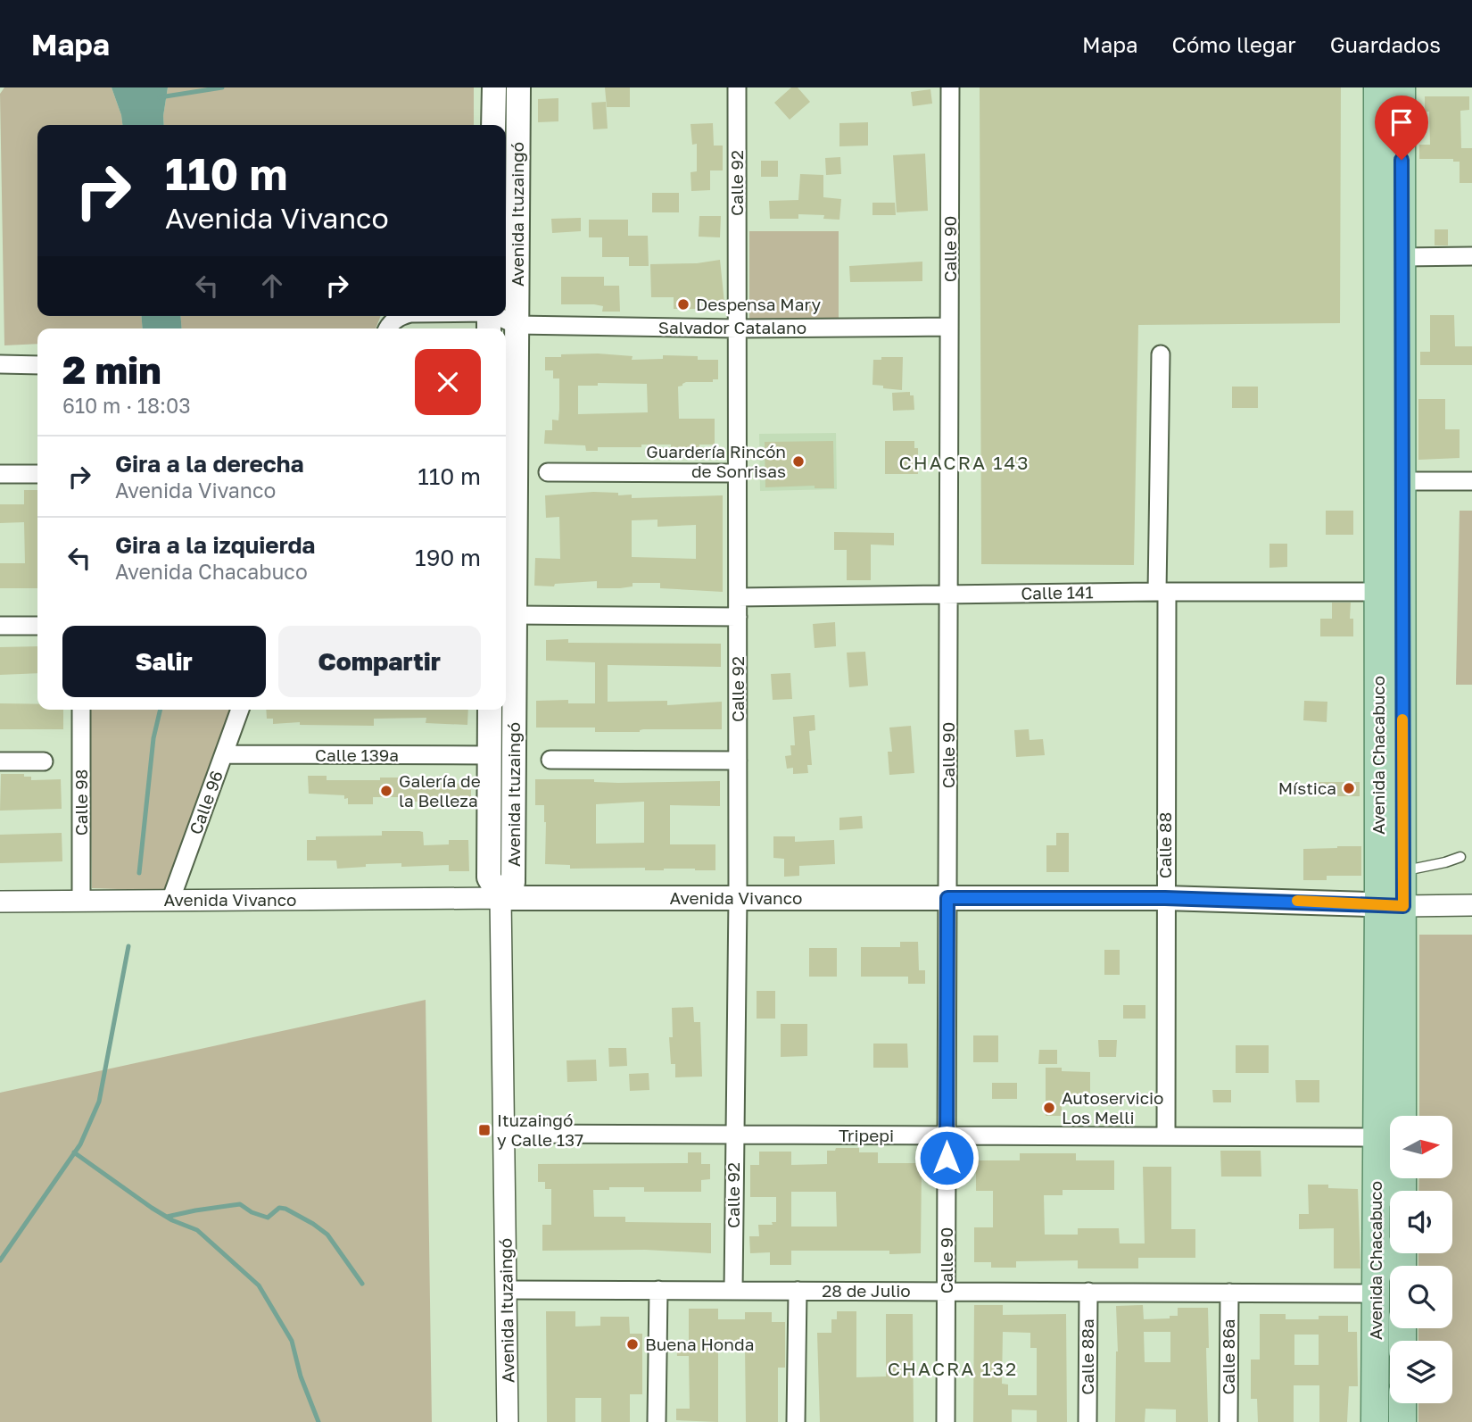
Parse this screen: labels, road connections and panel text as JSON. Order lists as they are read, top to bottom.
{
  "streets": {
    "main road": ["Avenida Ituzaingó", "Avenida Chacabuco", "Avenida Vivanco"],
    "street": [
      "Calle 92",
      "Calle 90",
      "Salvador Catalano",
      "Calle 141",
      "Calle 139a",
      "Calle 98",
      "Calle 96",
      "Calle 88",
      "Tripepi",
      "28 de Julio",
      "Calle 88a",
      "Calle 86a"
    ]
  },
  "crossings": [
    ["Calle 92", "Salvador Catalano"],
    ["Calle 92", "Calle 141"],
    ["Calle 92", "Avenida Vivanco"],
    ["Calle 92", "Tripepi"],
    ["Calle 92", "28 de Julio"],
    ["Avenida Ituzaingó", "Salvador Catalano"],
    ["Avenida Ituzaingó", "Calle 139a"],
    ["Avenida Ituzaingó", "Avenida Vivanco"],
    ["Avenida Ituzaingó", "Tripepi"],
    ["Avenida Ituzaingó", "28 de Julio"],
    ["Calle 90", "Salvador Catalano"],
    ["Calle 90", "Calle 141"],
    ["Calle 90", "Avenida Vivanco"],
    ["Calle 90", "Tripepi"],
    ["Calle 90", "28 de Julio"],
    ["Calle 141", "Avenida Chacabuco"],
    ["Calle 141", "Calle 88"],
    ["Calle 139a", "Calle 96"],
    ["Avenida Chacabuco", "Avenida Vivanco"],
    ["Avenida Chacabuco", "Tripepi"],
    ["Avenida Chacabuco", "28 de Julio"],
    ["Calle 98", "Avenida Vivanco"],
    ["Calle 96", "Avenida Vivanco"],
    ["Calle 88", "Avenida Vivanco"],
    ["Calle 88", "Tripepi"],
    ["28 de Julio", "Calle 88a"],
    ["28 de Julio", "Calle 86a"]
  ],
  "districts": ["CHACRA 143", "CHACRA 132"],
  "places": {
    "other": [
      "Despensa Mary",
      "Guardería Rincón de Sonrisas",
      "Mística",
      "Galería de la Belleza",
      "Autoservicio Los Melli",
      "Buena Honda"
    ],
    "transit": ["Ituzaingó y Calle 137"]
  },
  "north": "right",
  "page": {
    "header": "Mapa",
    "nav": ["Mapa", "Cómo llegar", "Guardados"],
    "turn": ["110 m", "Avenida Vivanco"],
    "heading": ["2 min", "610 m · 18:03"],
    "list": [
      {
        "name": "Gira a la derecha",
        "note": "Avenida Vivanco",
        "value": "110 m"
      },
      {
        "name": "Gira a la izquierda",
        "note": "Avenida Chacabuco",
        "value": "190 m"
      }
    ],
    "buttons": ["Salir", "Compartir"]
  }
}
